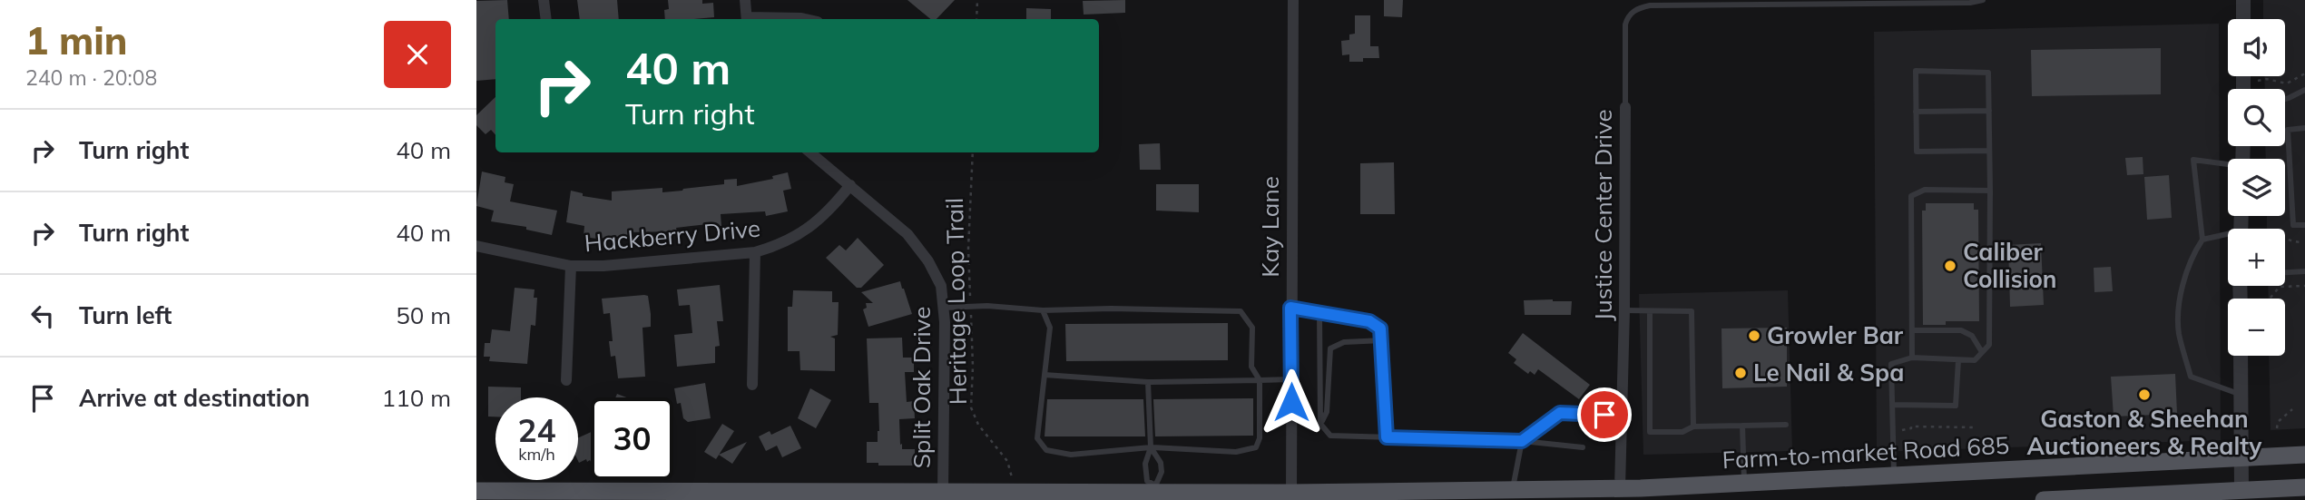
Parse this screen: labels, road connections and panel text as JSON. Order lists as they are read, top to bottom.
{
  "streets": {
    "main road": ["Farm-to-market Road 685"],
    "street": [
      "Justice Center Drive",
      "Kay Lane",
      "Hackberry Drive",
      "Split Oak Drive"
    ],
    "path": ["Heritage Loop Trail"]
  },
  "crossings": [
    ["Justice Center Drive", "Farm-to-market Road 685"],
    ["Kay Lane", "Farm-to-market Road 685"],
    ["Hackberry Drive", "Split Oak Drive"],
    ["Split Oak Drive", "Farm-to-market Road 685"]
  ],
  "places": [
    "Caliber Collision",
    "Growler Bar",
    "Le Nail & Spa",
    "Gaston & Sheehan Auctioneers & Realty"
  ],
  "page": {
    "heading": ["1 min", "240 m · 20:08"],
    "map_buttons": ["+", "−"],
    "turn": ["40 m", "Turn right"],
    "list": [
      {
        "name": "Turn right",
        "value": "40 m"
      },
      {
        "name": "Turn right",
        "value": "40 m"
      },
      {
        "name": "Turn left",
        "value": "50 m"
      },
      {
        "name": "Arrive at destination",
        "value": "110 m"
      }
    ],
    "speed": "24 km/h",
    "limit": "30"
  }
}
